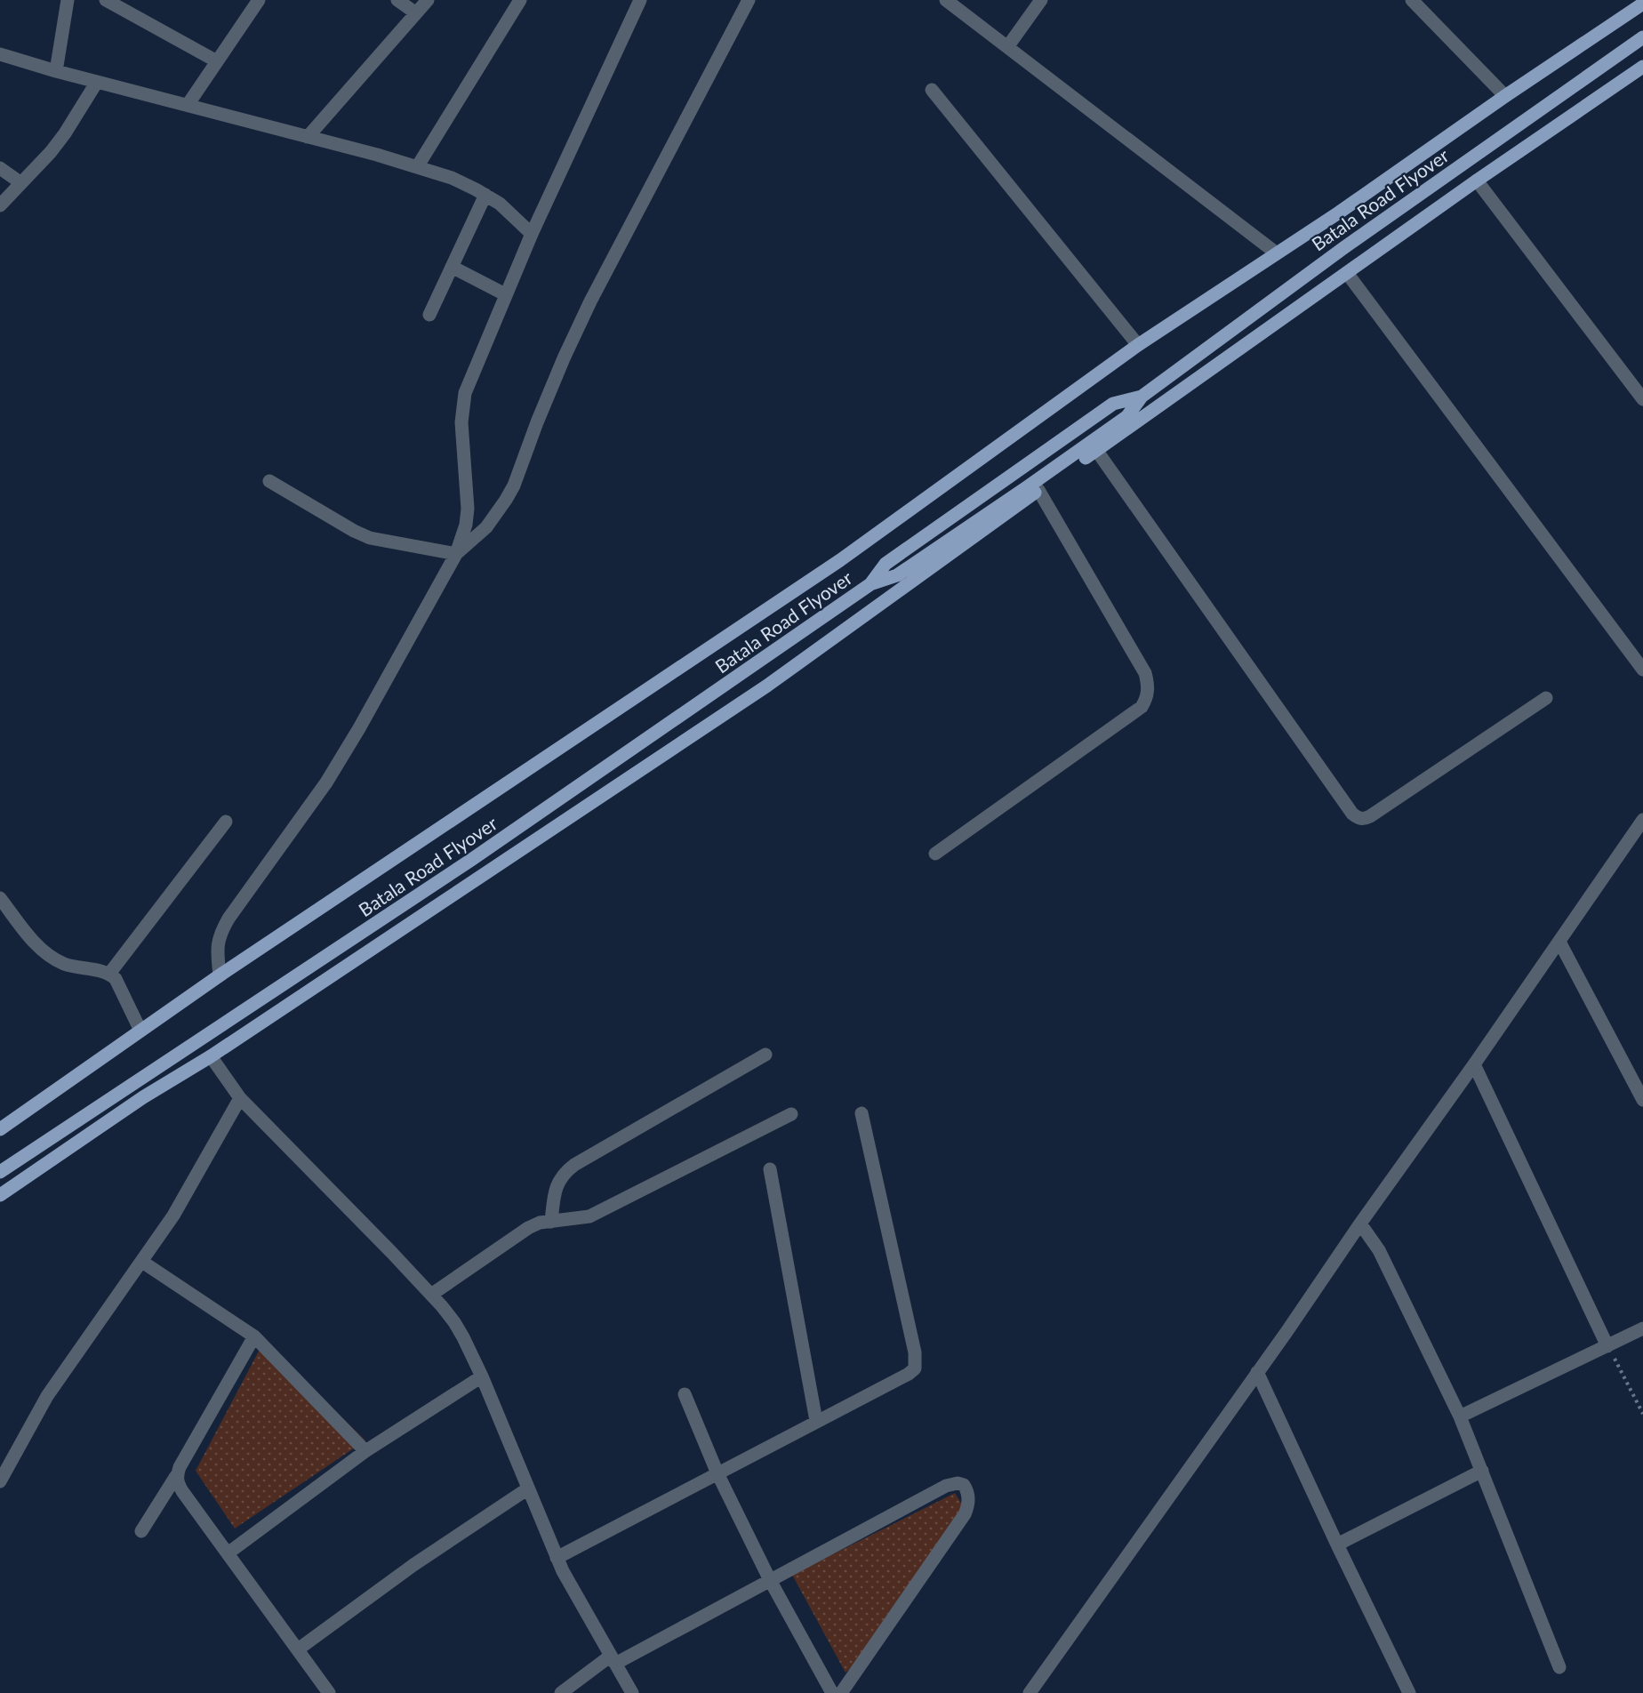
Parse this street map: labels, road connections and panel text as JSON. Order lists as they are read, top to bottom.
{
  "streets": {
    "main road": ["Batala Road Flyover"]
  }
}
